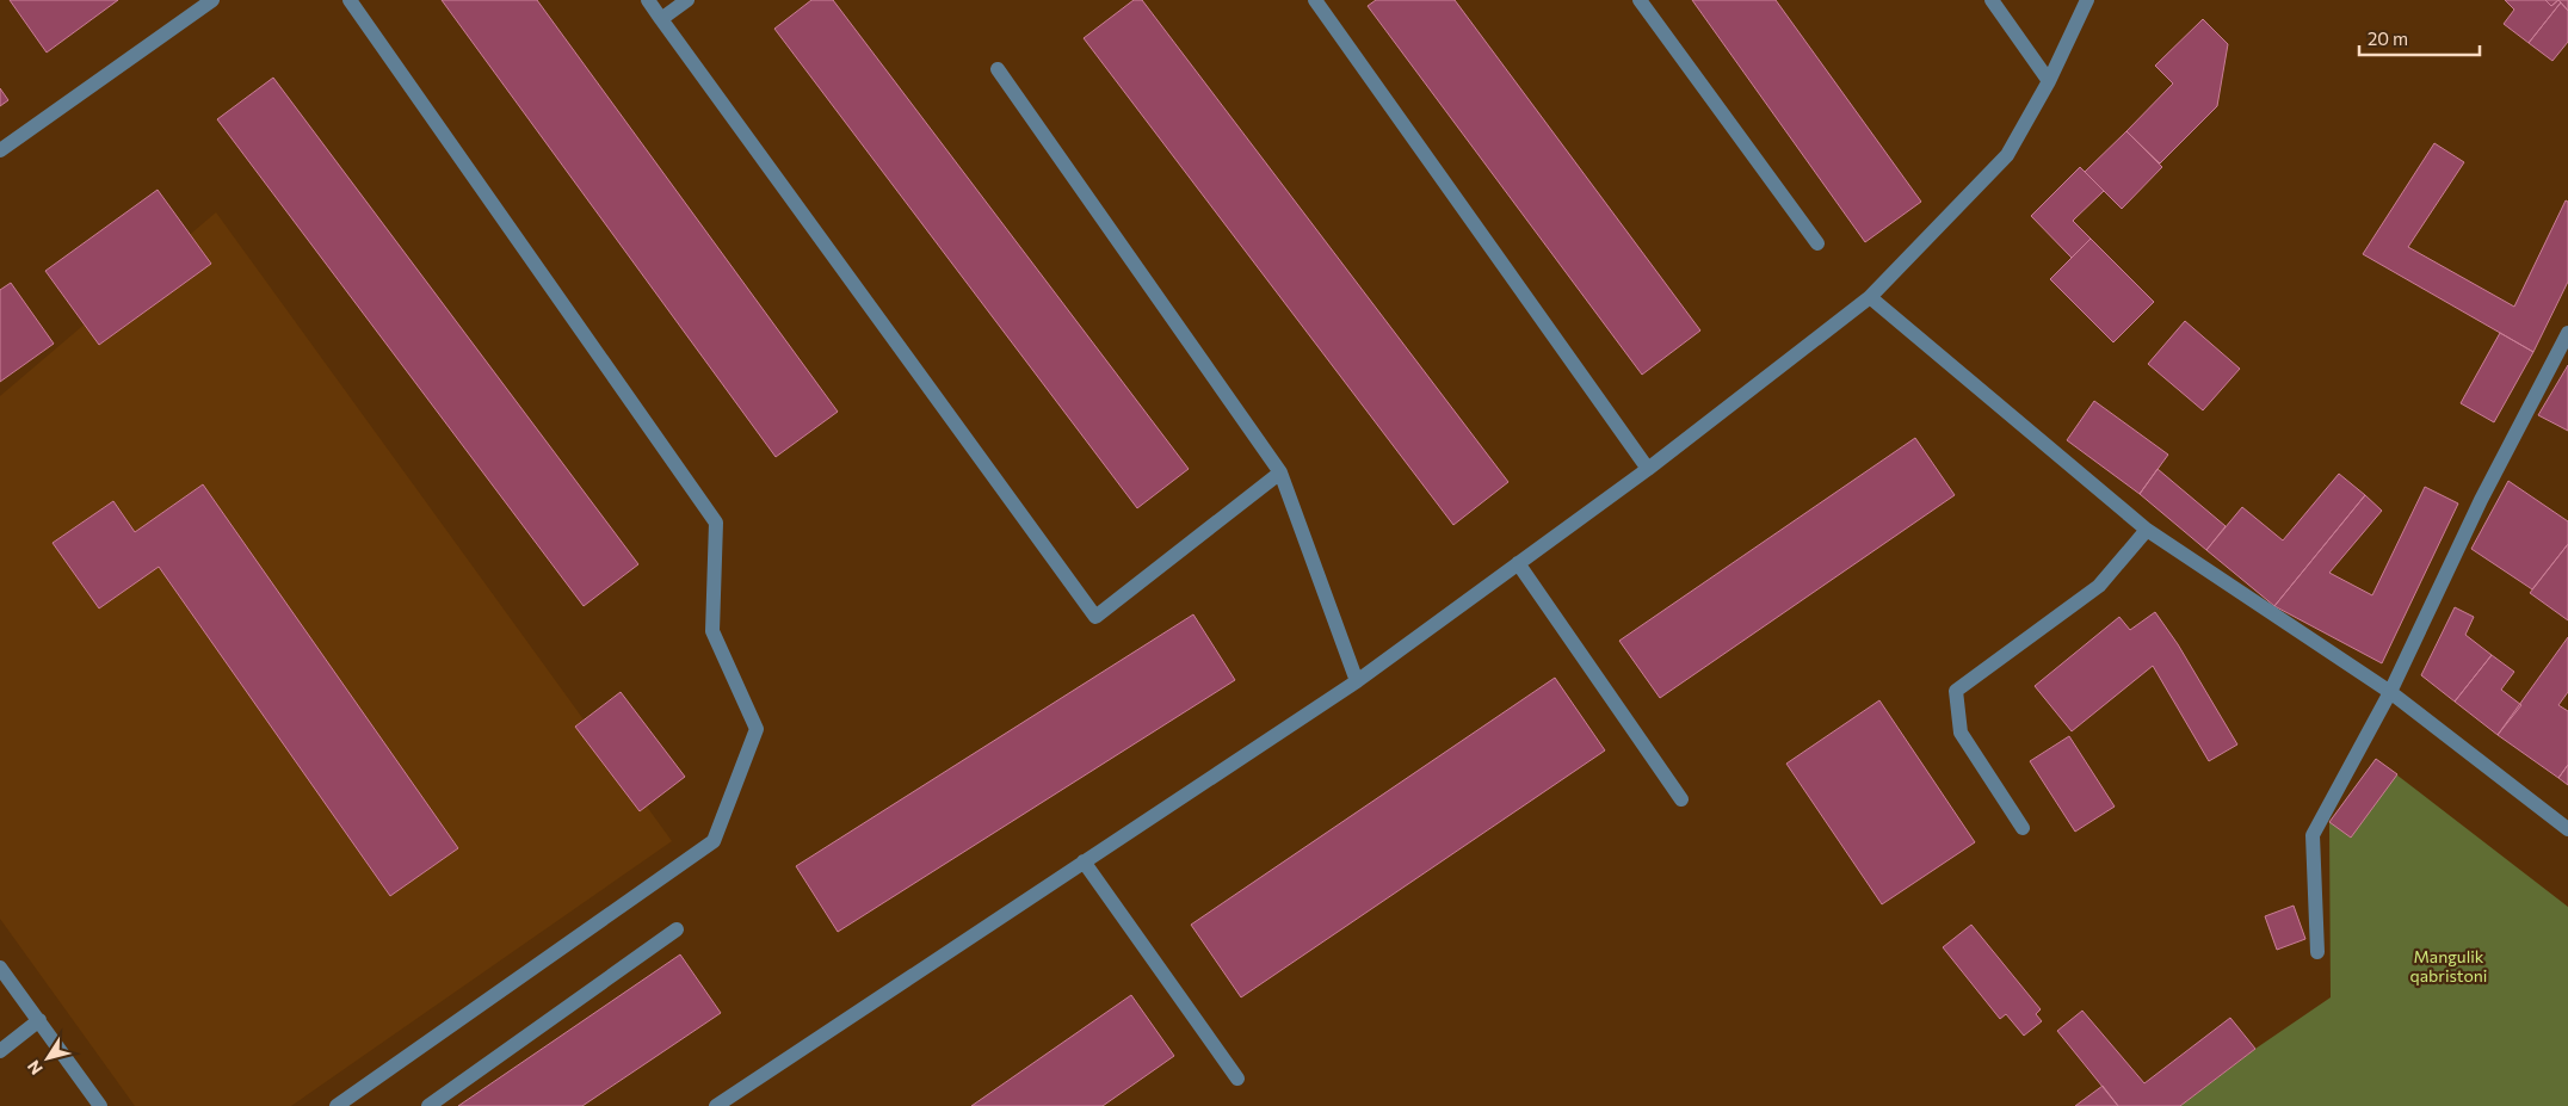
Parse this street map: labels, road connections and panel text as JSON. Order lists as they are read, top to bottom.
{
  "parks": ["Mangulik qabristoni"],
  "scale_bar": "20 m",
  "north": "bottom left"
}
